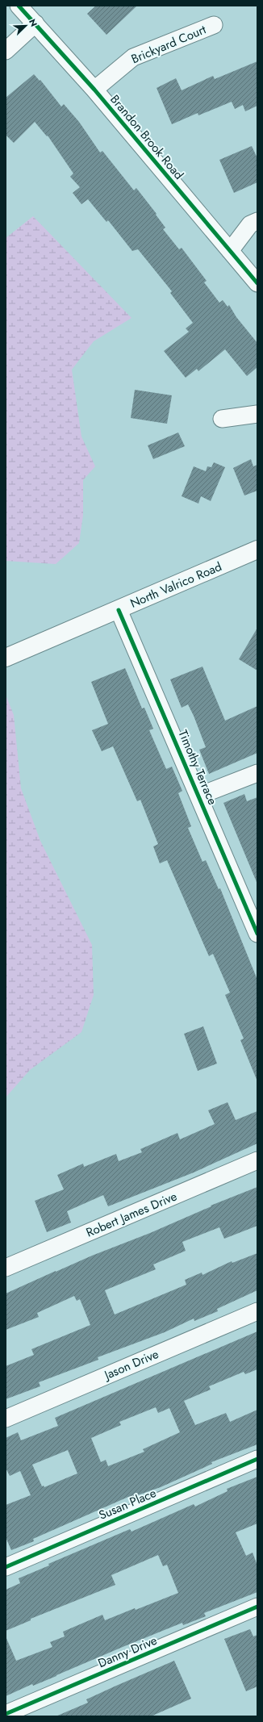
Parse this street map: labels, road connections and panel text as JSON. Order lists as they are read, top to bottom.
{
  "streets": {
    "street": [
      "Brickyard Court",
      "Brandon Brook Road",
      "North Valrico Road",
      "Timothy Terrace",
      "Robert James Drive",
      "Jason Drive",
      "Susan Place",
      "Danny Drive"
    ]
  },
  "crossings": [
    ["Brickyard Court", "Brandon Brook Road"],
    ["North Valrico Road", "Timothy Terrace"]
  ],
  "north": "top right"
}
